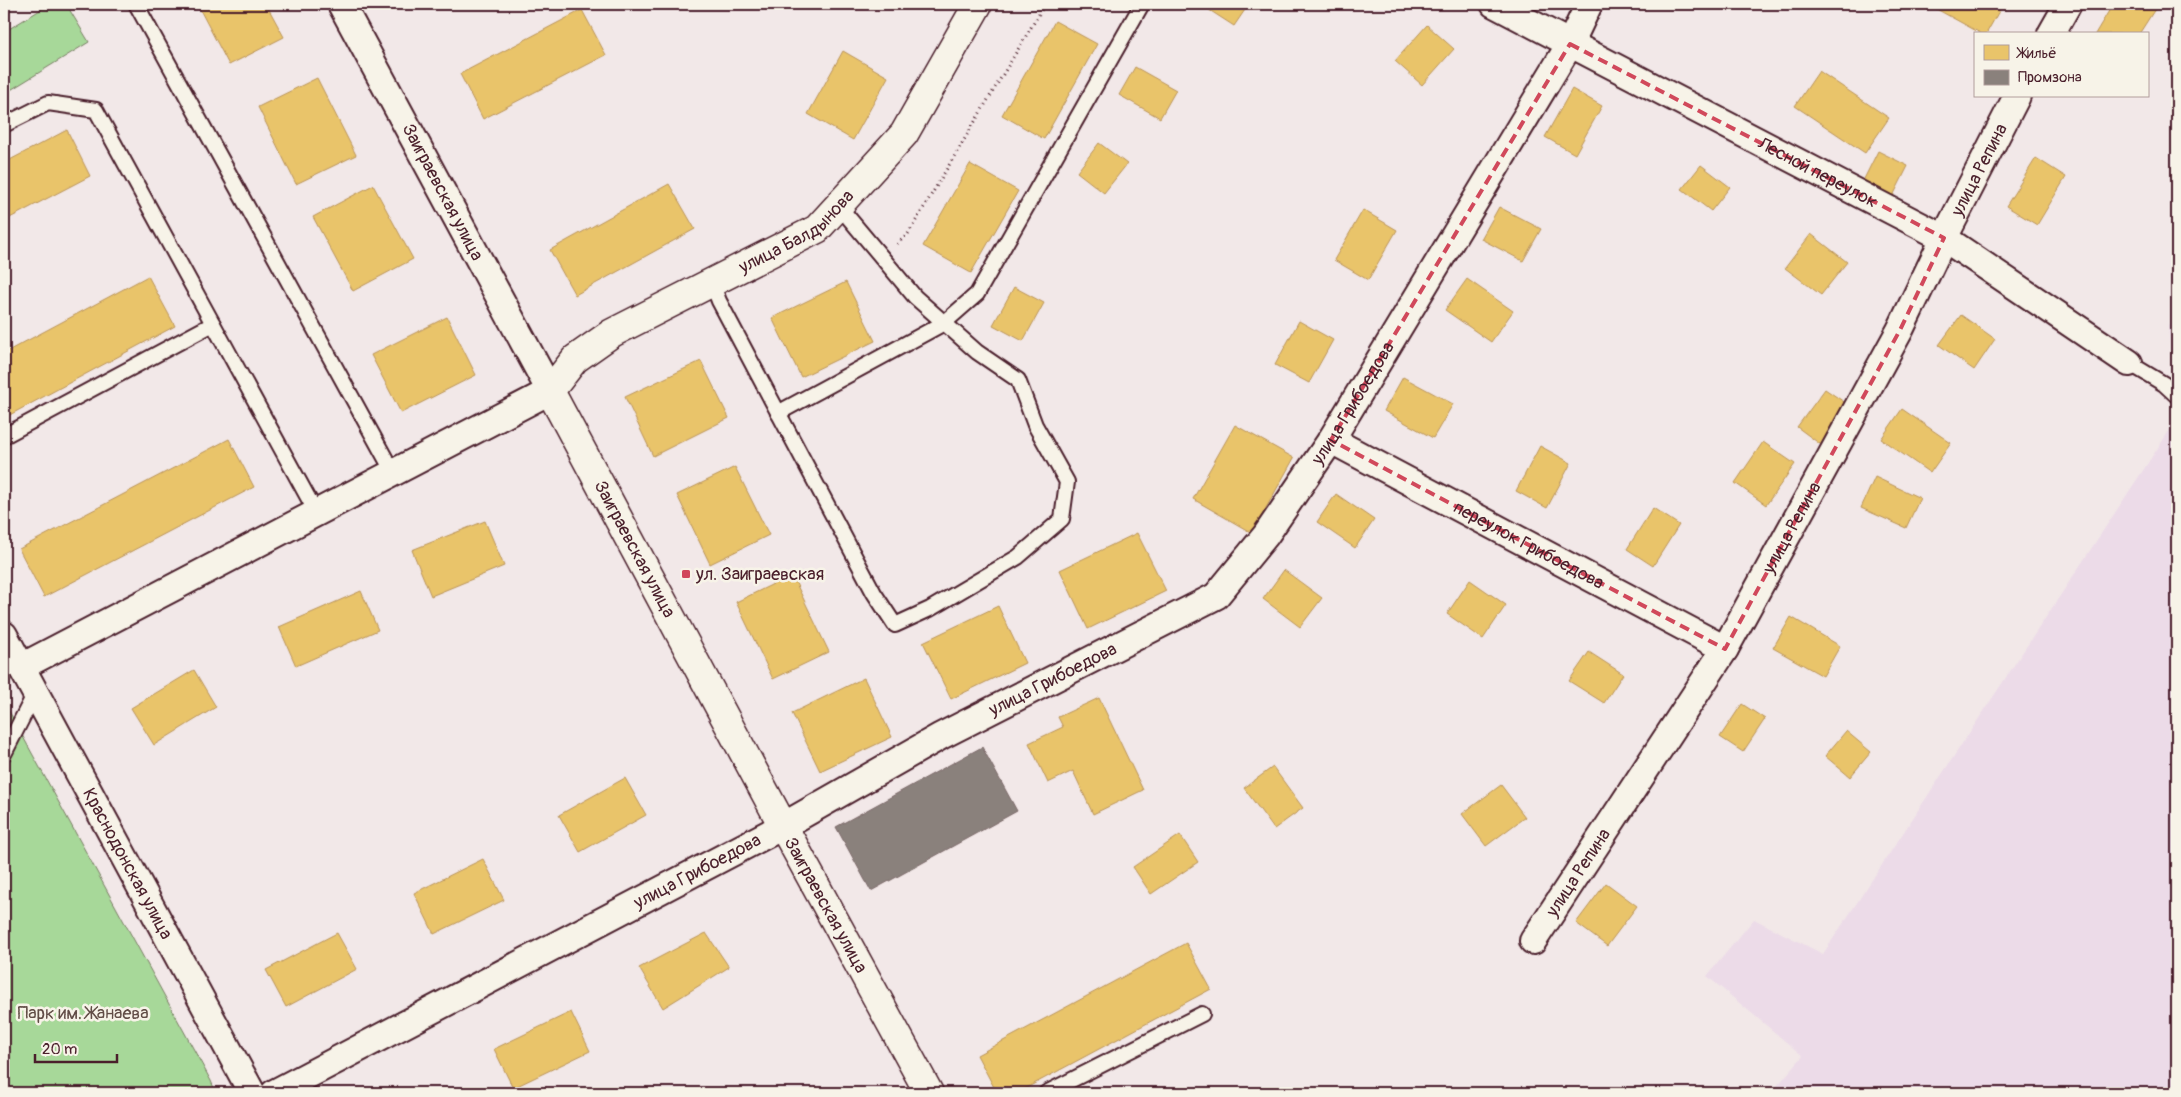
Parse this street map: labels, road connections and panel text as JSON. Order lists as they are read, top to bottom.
{
  "streets": {
    "main road": ["Заиграевская улица", "улица Балдынова"],
    "street": [
      "улица Репина",
      "Лесной переулок",
      "улица Грибоедова",
      "переулок Грибоедова",
      "Краснодонская улица"
    ]
  },
  "crossings": [
    ["улица Репина", "Лесной переулок"],
    ["улица Репина", "переулок Грибоедова"],
    ["Лесной переулок", "улица Грибоедова"],
    ["Заиграевская улица", "улица Балдынова"],
    ["Заиграевская улица", "улица Грибоедова"],
    ["улица Грибоедова", "переулок Грибоедова"]
  ],
  "parks": ["Парк им. Жанаева"],
  "places": {
    "transit": ["ул. Заиграевская"]
  },
  "legend": ["Жильё", "Промзона"],
  "scale_bar": "20 m"
}
